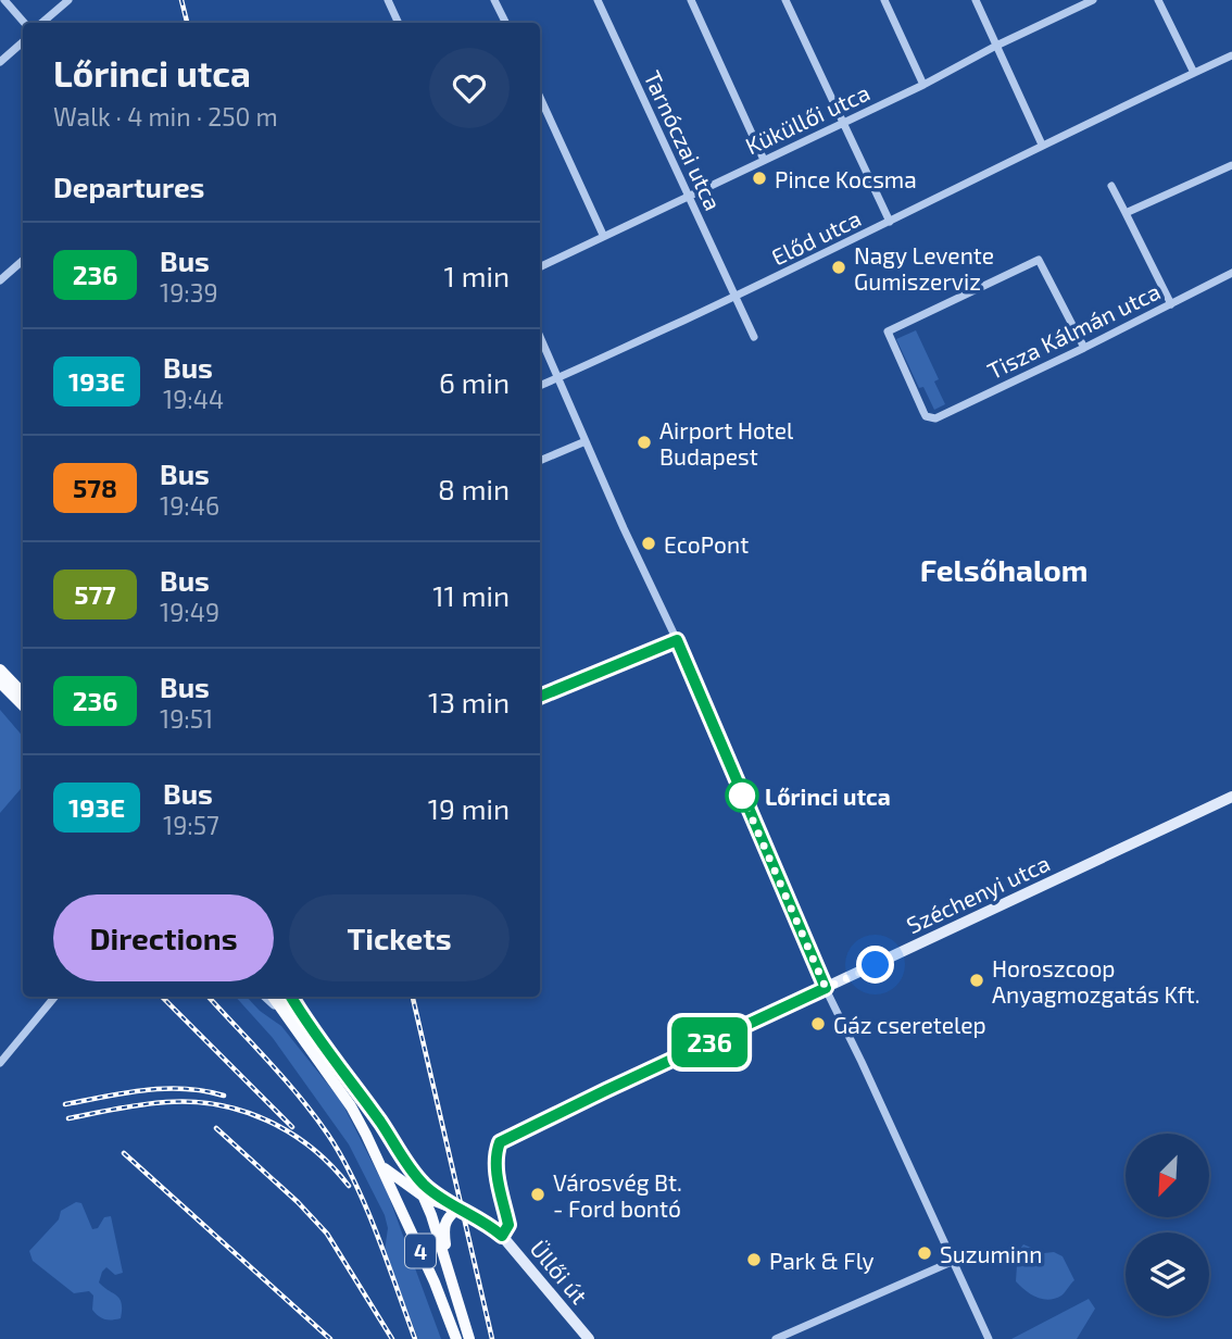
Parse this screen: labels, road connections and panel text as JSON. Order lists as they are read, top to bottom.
{
  "streets": {
    "main road": ["4"],
    "street": [
      "Küküllői utca",
      "Tarnóczai utca",
      "Előd utca",
      "Tisza Kálmán utca",
      "Széchenyi utca",
      "Üllői út"
    ]
  },
  "crossings": [
    ["Küküllői utca", "Tarnóczai utca"],
    ["Tarnóczai utca", "Előd utca"],
    ["Széchenyi utca", "Üllői út"]
  ],
  "districts": ["Felsőhalom"],
  "places": [
    "Pince Kocsma",
    "Nagy Levente Gumiszerviz",
    "Airport Hotel Budapest",
    "EcoPont",
    "Lőrinci utca",
    "Horoszcoop Anyagmozgatás Kft.",
    "Gáz cseretelep",
    "Városvég Bt. - Ford bontó",
    "Suzuminn",
    "Park & Fly"
  ],
  "lines": ["bus line 236"],
  "north": "bottom left",
  "page": {
    "on_map": "236",
    "heading": [
      ["Lőrinci utca", "Walk · 4 min · 250 m"],
      "Departures"
    ],
    "list": [
      {
        "mark": "236",
        "name": "Bus",
        "note": "19:39",
        "value": "1 min"
      },
      {
        "mark": "193E",
        "name": "Bus",
        "note": "19:44",
        "value": "6 min"
      },
      {
        "mark": "578",
        "name": "Bus",
        "note": "19:46",
        "value": "8 min"
      },
      {
        "mark": "577",
        "name": "Bus",
        "note": "19:49",
        "value": "11 min"
      },
      {
        "mark": "236",
        "name": "Bus",
        "note": "19:51",
        "value": "13 min"
      },
      {
        "mark": "193E",
        "name": "Bus",
        "note": "19:57",
        "value": "19 min"
      }
    ],
    "buttons": ["Directions", "Tickets"]
  }
}
